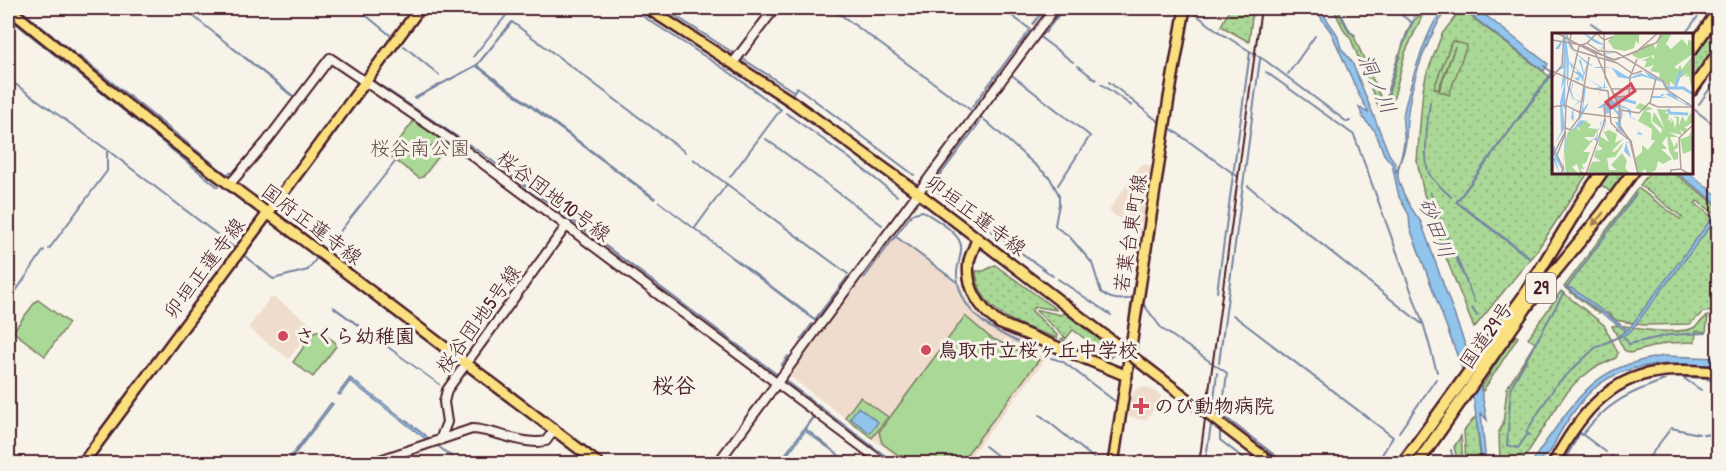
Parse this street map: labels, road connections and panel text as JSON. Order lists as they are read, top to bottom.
{
  "streets": {
    "highway": ["29", "国道29号"],
    "main road": ["卯垣正蓮寺線", "国府正蓮寺線", "若葉台東町線"],
    "street": ["桜谷団地10号線", "桜谷団地5号線"]
  },
  "crossings": [
    ["桜谷団地10号線", "卯垣正蓮寺線"],
    ["桜谷団地10号線", "国府正蓮寺線"],
    ["桜谷団地10号線", "桜谷団地5号線"],
    ["卯垣正蓮寺線", "国府正蓮寺線"],
    ["国府正蓮寺線", "桜谷団地5号線"]
  ],
  "districts": ["桜谷"],
  "water": ["洞ノ川", "砂田川"],
  "parks": ["桜谷南公園"],
  "places": {
    "other": ["さくら幼稚園", "鳥取市立桜ヶ丘中学校"],
    "health": ["のび動物病院"]
  }
}
